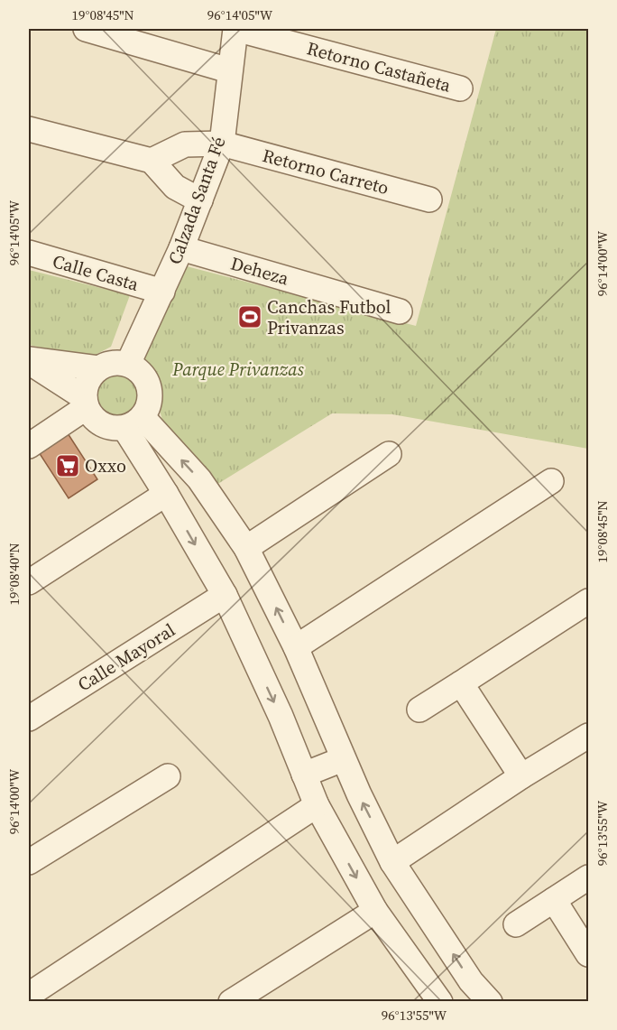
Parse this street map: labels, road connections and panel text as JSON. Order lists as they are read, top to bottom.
{
  "streets": {
    "street": [
      "Retorno Castañeta",
      "Retorno Carreto",
      "Calzada Santa Fé",
      "Deheza",
      "Calle Casta",
      "Calle Mayoral"
    ]
  },
  "crossings": [
    ["Retorno Castañeta", "Calzada Santa Fé"],
    ["Retorno Carreto", "Calzada Santa Fé"],
    ["Calzada Santa Fé", "Deheza"],
    ["Calzada Santa Fé", "Calle Casta"]
  ],
  "parks": ["Parque Privanzas"],
  "places": {
    "sports": ["Canchas Futbol Privanzas"],
    "supermarket": ["Oxxo"]
  },
  "coordinates": [
    "19°08'45\"N",
    "96°14'05\"W",
    "96°14'00\"W",
    "19°08'40\"N",
    "96°13'55\"W"
  ]
}
